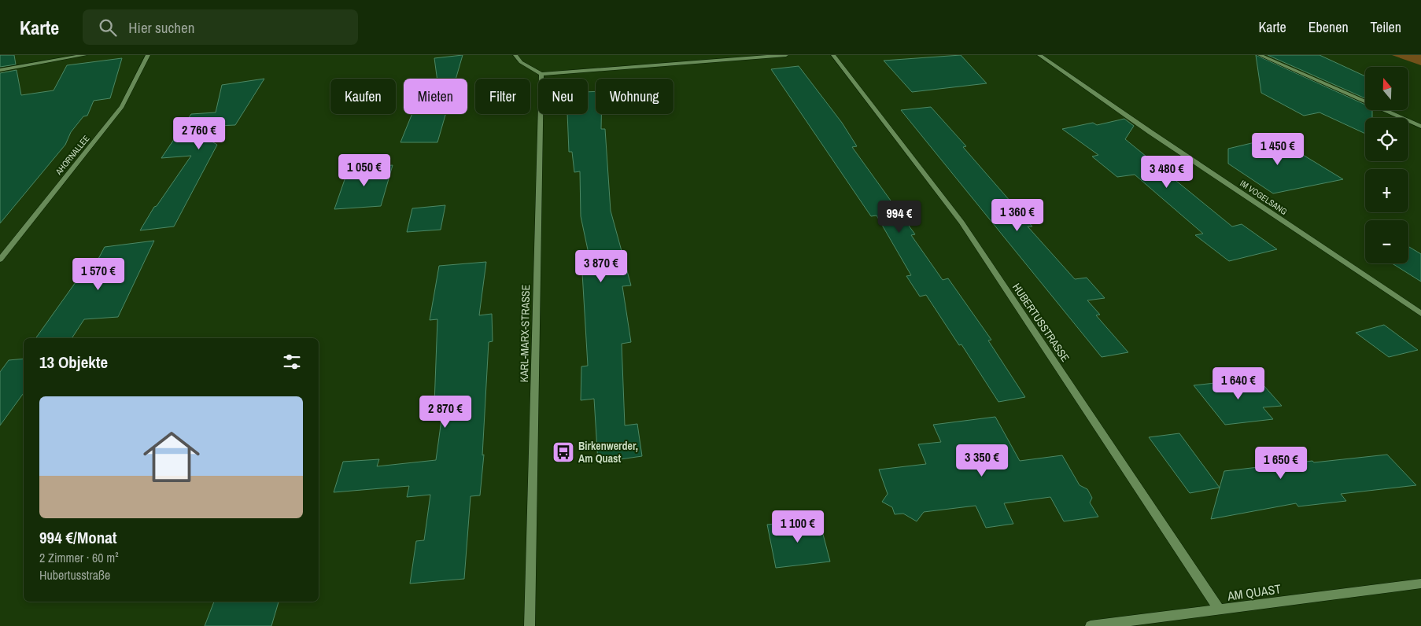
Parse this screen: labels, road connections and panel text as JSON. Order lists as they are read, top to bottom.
{
  "streets": {
    "street": [
      "AHORNALLEE",
      "IM VOGELSANG",
      "HUBERTUSSTRASSE",
      "KARL-MARX-STRASSE",
      "AM QUAST"
    ]
  },
  "crossings": [
    ["HUBERTUSSTRASSE", "AM QUAST"]
  ],
  "places": {
    "bus stop": ["Birkenwerder, Am Quast"]
  },
  "north": "top",
  "page": {
    "header": "Karte",
    "search": "Hier suchen",
    "nav": ["Karte", "Ebenen", "Teilen"],
    "map_buttons": ["+", "−"],
    "chip": [
      "Kaufen",
      "Mieten",
      "Filter",
      "Neu",
      "Wohnung"
    ],
    "price": [
      "2 760 €",
      "1 450 €",
      "1 050 €",
      "3 480 €",
      "1 360 €",
      "994 €",
      "3 870 €",
      "1 570 €",
      "1 640 €",
      "2 870 €",
      "3 350 €",
      "1 650 €",
      "1 100 €"
    ],
    "heading": "13 Objekte",
    "list": [
      {
        "name": "994 €/Monat",
        "note": "2 Zimmer · 60 m² · Hubertusstraße"
      }
    ]
  }
}
